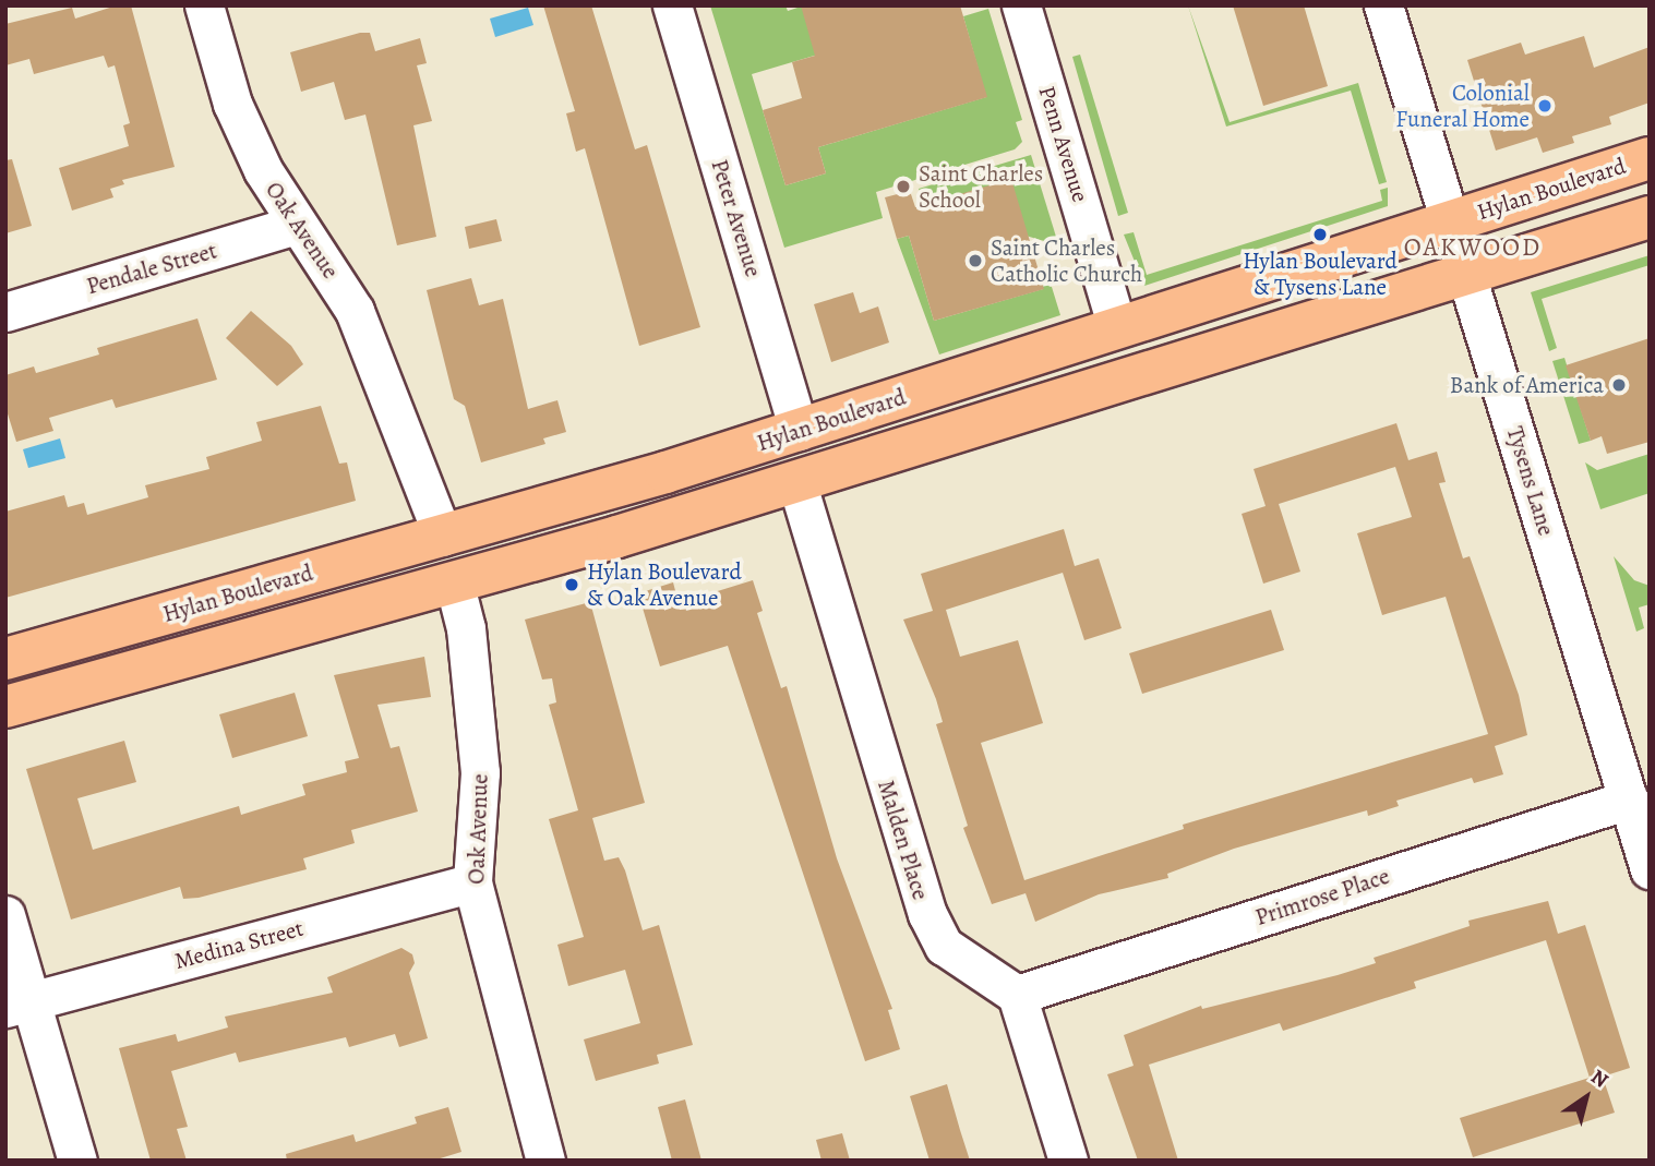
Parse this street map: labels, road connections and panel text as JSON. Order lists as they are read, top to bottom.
{
  "streets": {
    "main road": ["Hylan Boulevard"],
    "street": [
      "Penn Avenue",
      "Peter Avenue",
      "Oak Avenue",
      "Pendale Street",
      "Tysens Lane",
      "Malden Place",
      "Primrose Place",
      "Medina Street"
    ]
  },
  "crossings": [
    ["Penn Avenue", "Hylan Boulevard"],
    ["Hylan Boulevard", "Peter Avenue"],
    ["Hylan Boulevard", "Oak Avenue"],
    ["Hylan Boulevard", "Tysens Lane"],
    ["Hylan Boulevard", "Malden Place"],
    ["Oak Avenue", "Pendale Street"],
    ["Oak Avenue", "Medina Street"],
    ["Tysens Lane", "Primrose Place"],
    ["Malden Place", "Primrose Place"]
  ],
  "districts": ["OAKWOOD"],
  "places": [
    "Colonial Funeral Home",
    "Saint Charles School",
    "Hylan Boulevard & Tysens Lane",
    "Saint Charles Catholic Church",
    "Bank of America",
    "Hylan Boulevard & Oak Avenue"
  ],
  "north": "top right"
}
